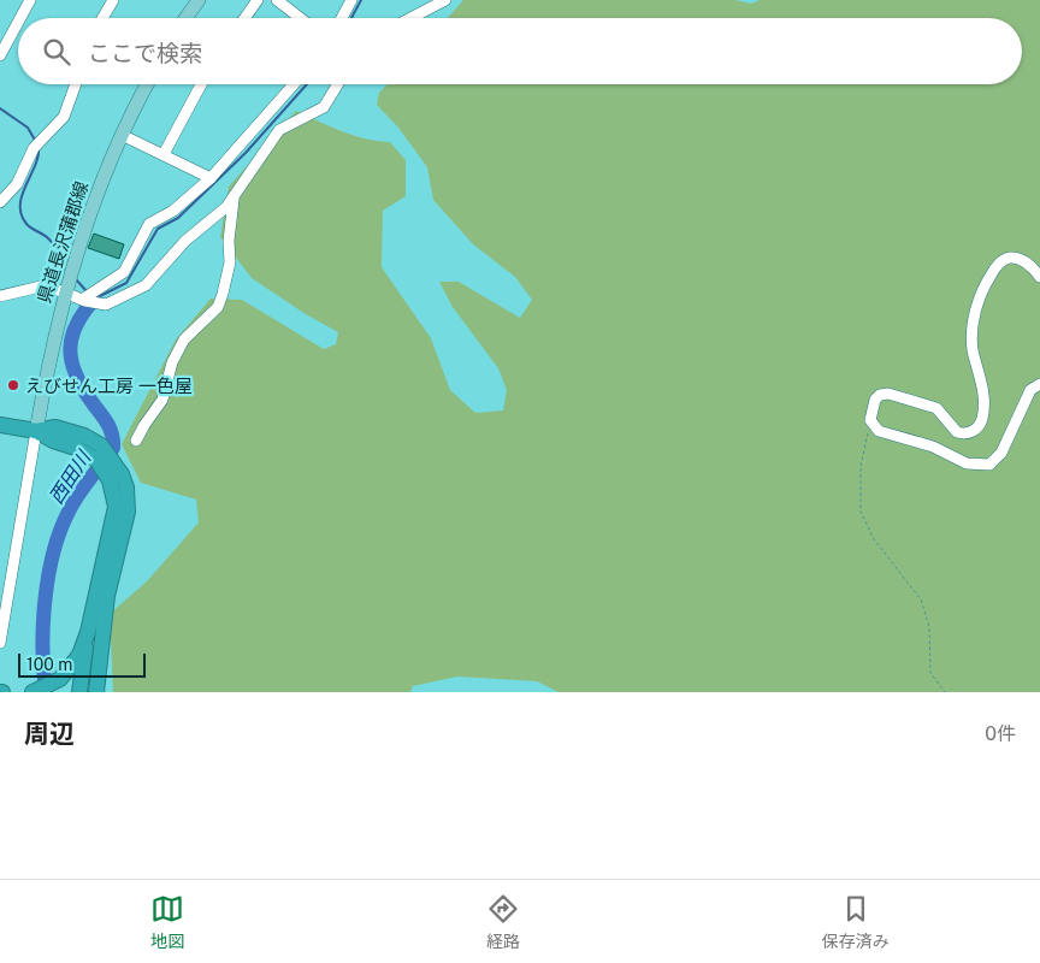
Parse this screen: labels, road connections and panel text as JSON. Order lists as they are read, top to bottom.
{
  "streets": {
    "main road": ["県道長沢蒲郡線"]
  },
  "water": ["西田川"],
  "places": ["えびせん工房 一色屋"],
  "scale_bar": "100 m",
  "page": {
    "search": "ここで検索",
    "scale": "100 m",
    "heading": ["周辺", "0件"],
    "nav": ["地図", "経路", "保存済み"]
  }
}
